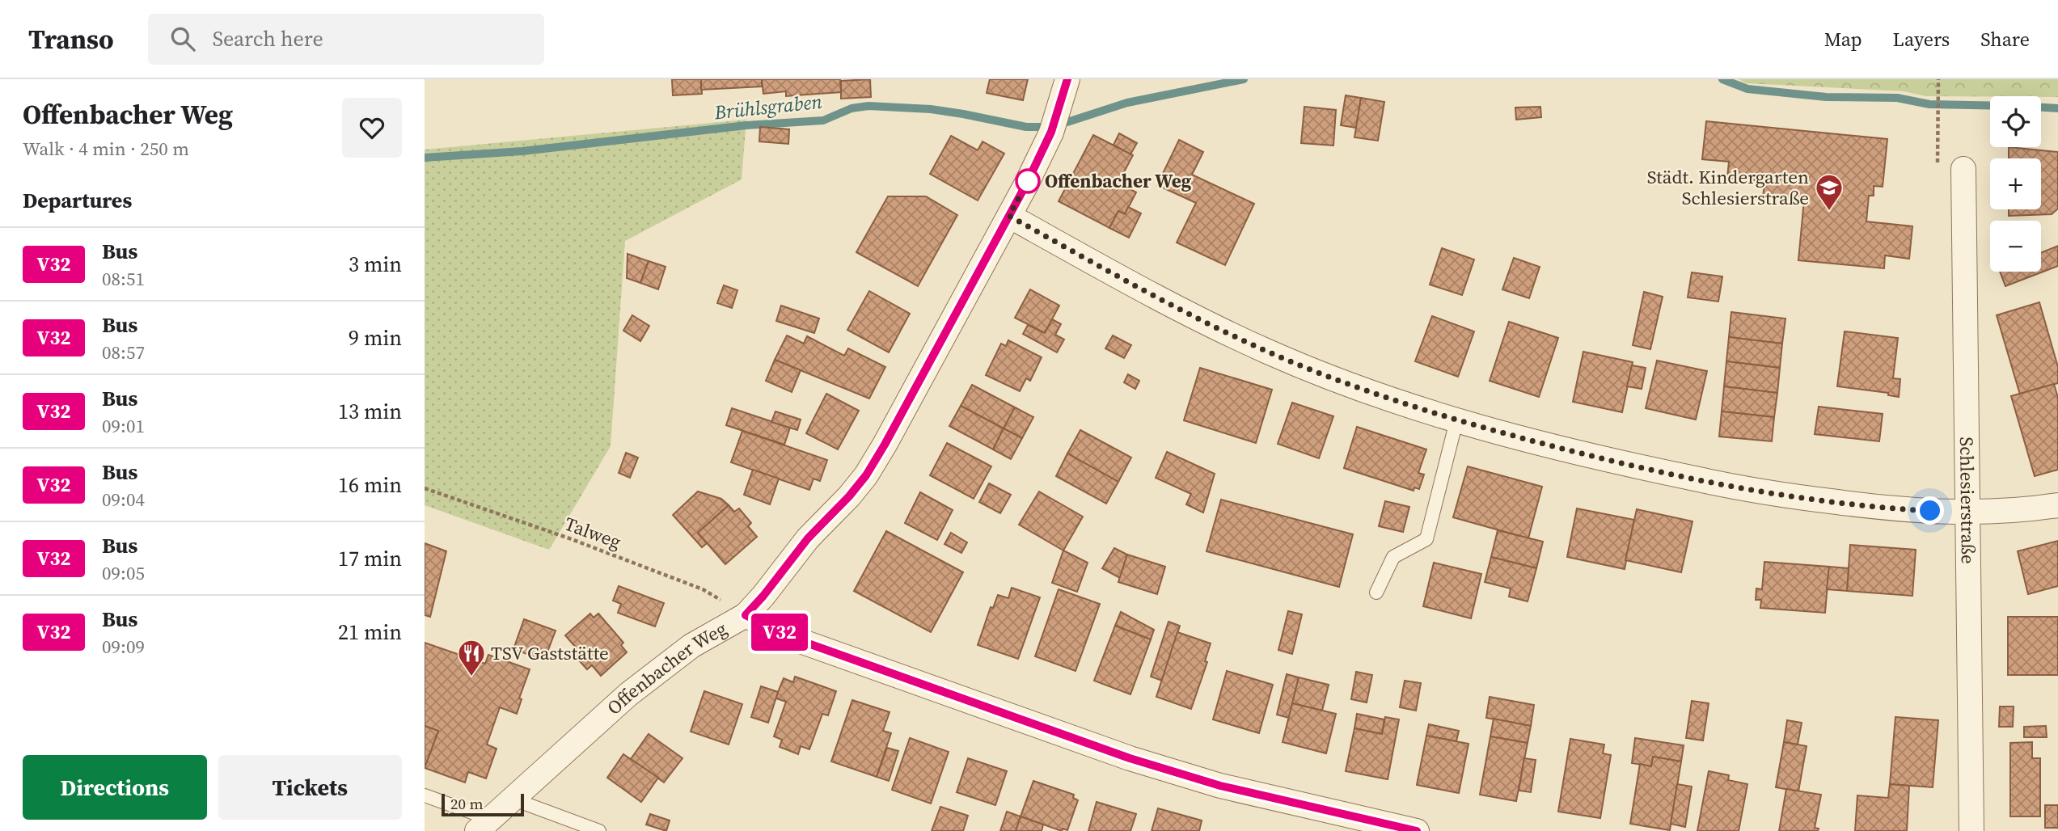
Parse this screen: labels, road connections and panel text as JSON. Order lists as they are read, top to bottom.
{
  "streets": {
    "street": ["Schlesierstraße", "Offenbacher Weg"],
    "path": ["Talweg"]
  },
  "crossings": [
    ["Talweg", "Offenbacher Weg"]
  ],
  "water": ["Brühlsgraben"],
  "places": {
    "other": ["Offenbacher Weg"],
    "school or university": ["Städt. Kindergarten Schlesierstraße"],
    "restaurant": ["TSV Gaststätte"]
  },
  "lines": ["bus line V32"],
  "scale_bar": "20 m",
  "page": {
    "header": "Transo",
    "search": "Search here",
    "nav": ["Map", "Layers", "Share"],
    "heading": [
      ["Offenbacher Weg", "Walk · 4 min · 250 m"],
      "Departures"
    ],
    "on_map": "V32",
    "map_buttons": ["+", "−"],
    "list": [
      {
        "mark": "V32",
        "name": "Bus",
        "note": "08:51",
        "value": "3 min"
      },
      {
        "mark": "V32",
        "name": "Bus",
        "note": "08:57",
        "value": "9 min"
      },
      {
        "mark": "V32",
        "name": "Bus",
        "note": "09:01",
        "value": "13 min"
      },
      {
        "mark": "V32",
        "name": "Bus",
        "note": "09:04",
        "value": "16 min"
      },
      {
        "mark": "V32",
        "name": "Bus",
        "note": "09:05",
        "value": "17 min"
      },
      {
        "mark": "V32",
        "name": "Bus",
        "note": "09:09",
        "value": "21 min"
      }
    ],
    "buttons": ["Directions", "Tickets"],
    "scale": "20 m"
  }
}
